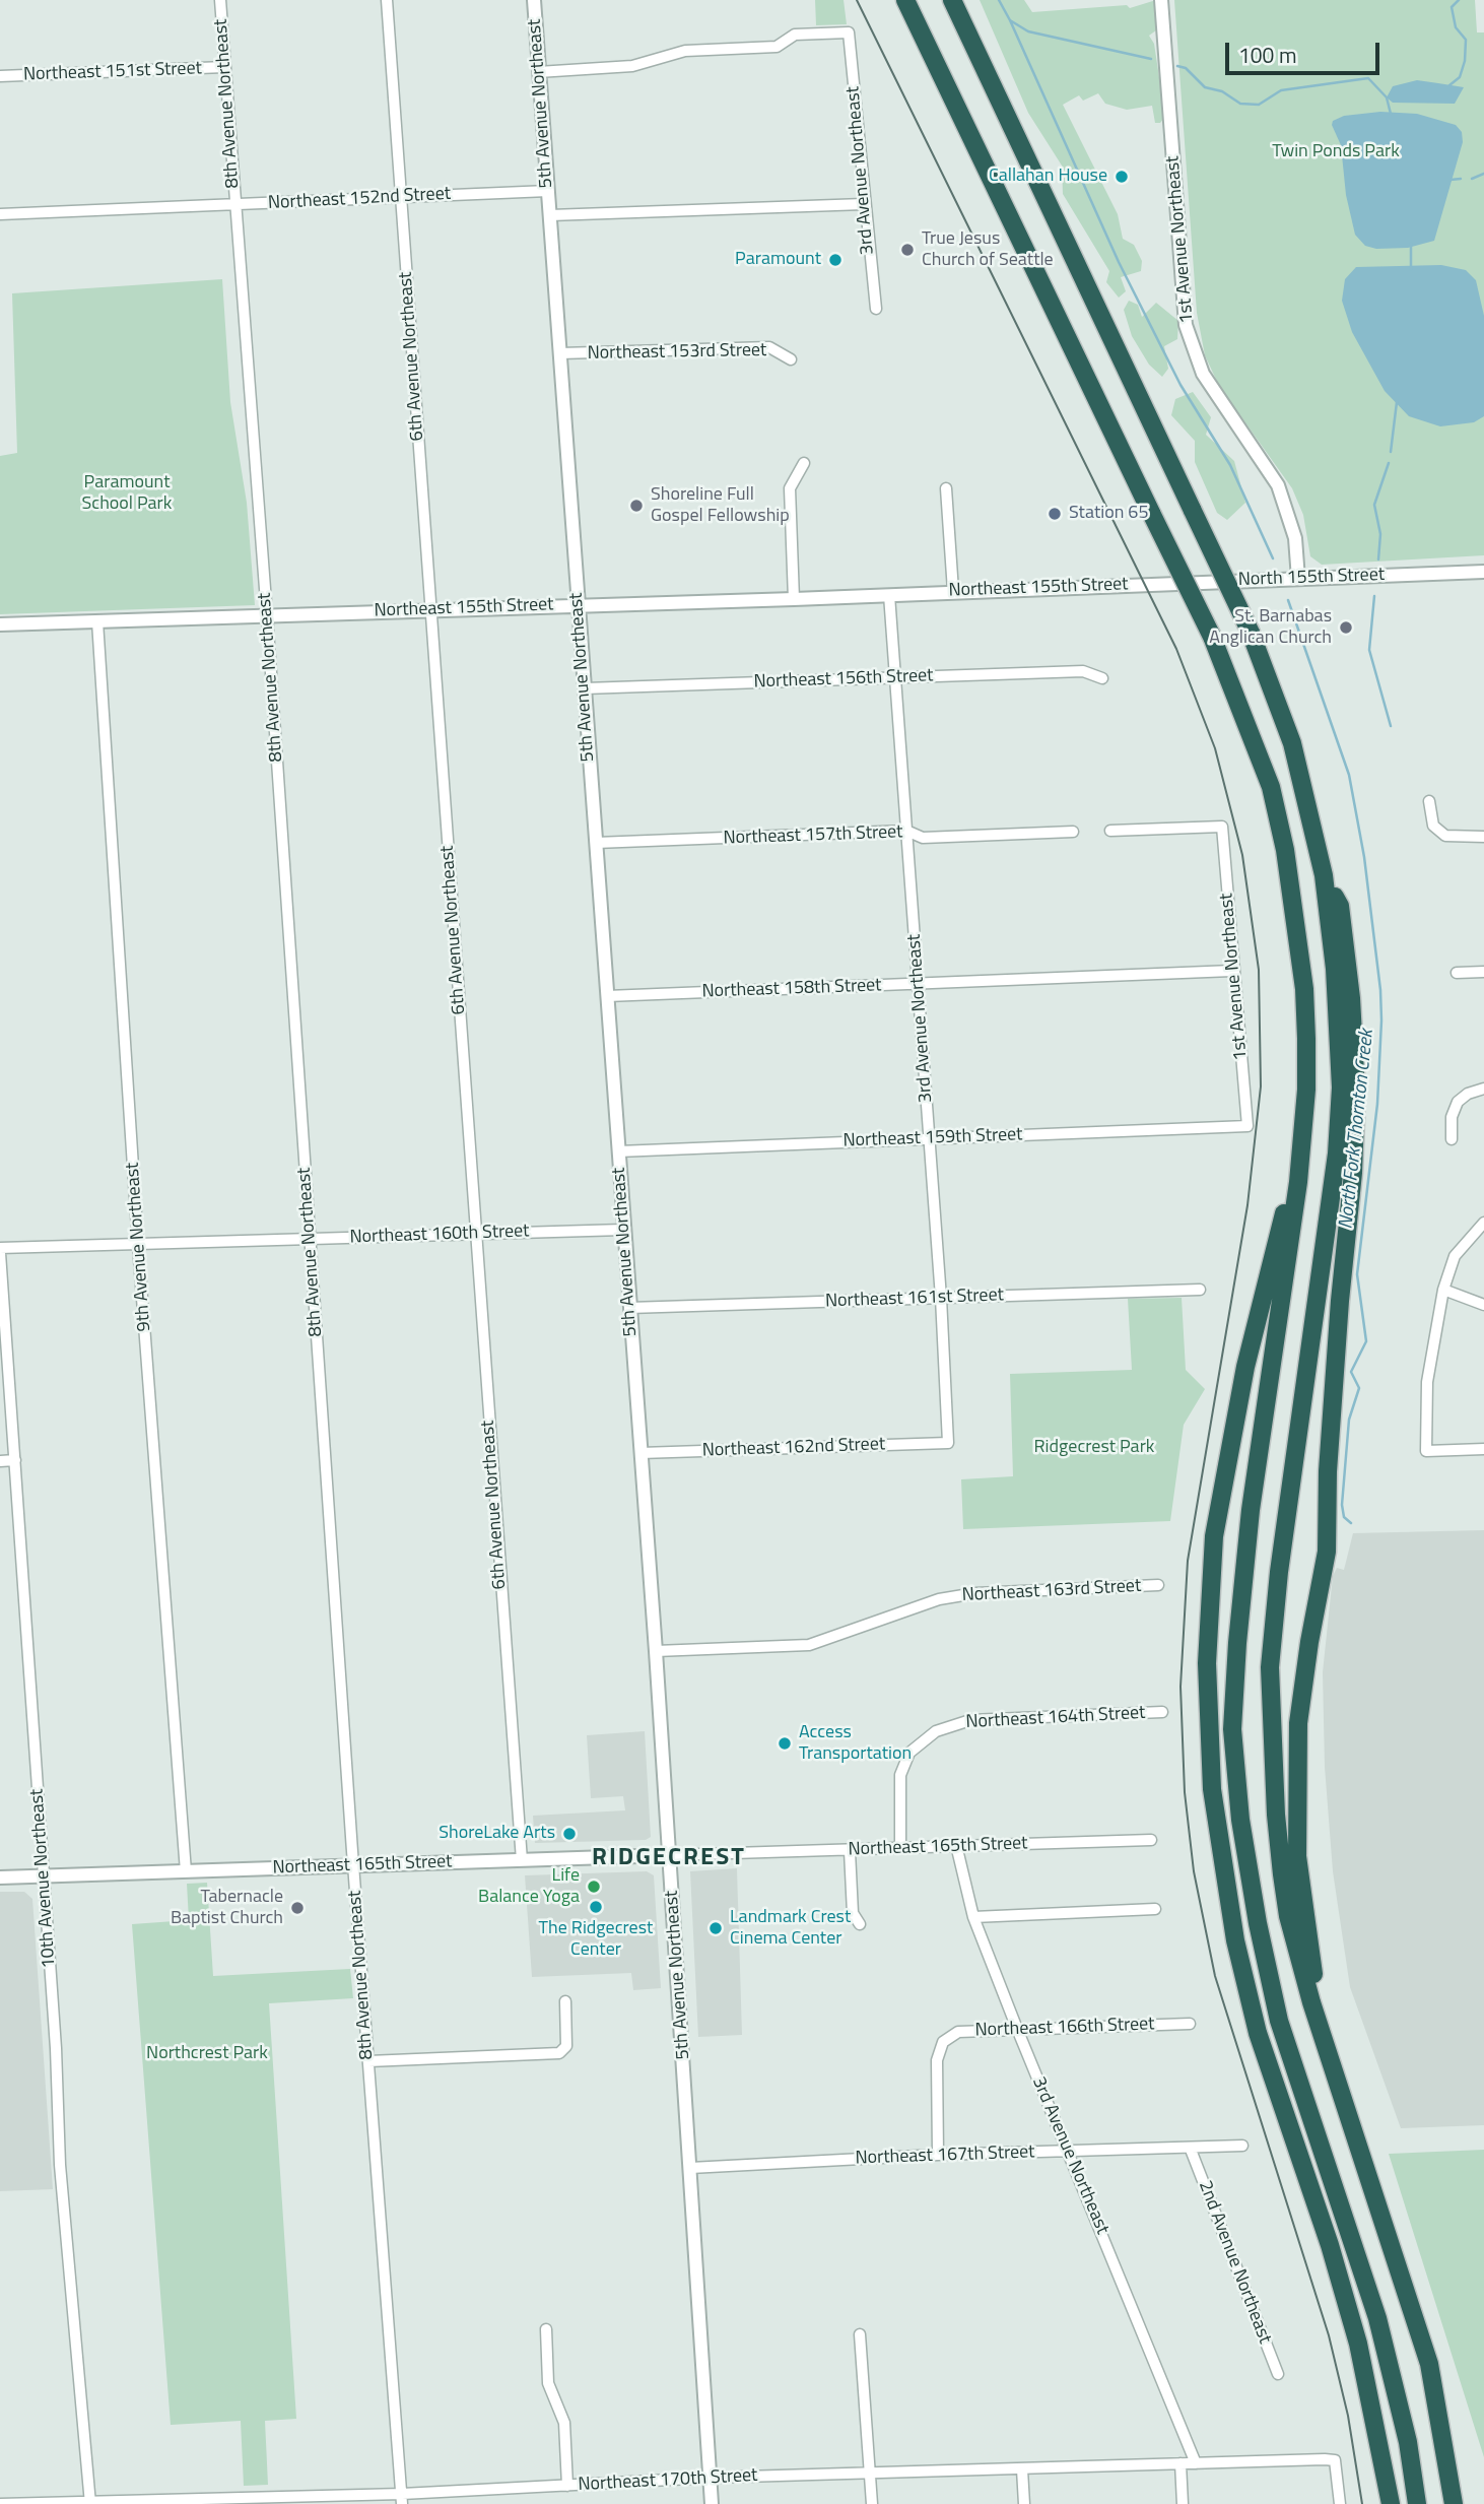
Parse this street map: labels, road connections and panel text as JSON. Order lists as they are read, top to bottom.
{
  "streets": {
    "street": [
      "Northeast 151st Street",
      "8th Avenue Northeast",
      "5th Avenue Northeast",
      "3rd Avenue Northeast",
      "Northeast 152nd Street",
      "1st Avenue Northeast",
      "Northeast 153rd Street",
      "6th Avenue Northeast",
      "North 155th Street",
      "Northeast 155th Street",
      "Northeast 156th Street",
      "Northeast 157th Street",
      "Northeast 158th Street",
      "Northeast 159th Street",
      "Northeast 160th Street",
      "9th Avenue Northeast",
      "Northeast 161st Street",
      "Northeast 162nd Street",
      "Northeast 163rd Street",
      "Northeast 164th Street",
      "Northeast 165th Street",
      "10th Avenue Northeast",
      "Northeast 166th Street",
      "Northeast 167th Street",
      "2nd Avenue Northeast",
      "Northeast 170th Street"
    ]
  },
  "crossings": [
    ["Northeast 151st Street", "8th Avenue Northeast"],
    ["8th Avenue Northeast", "Northeast 152nd Street"],
    ["8th Avenue Northeast", "Northeast 155th Street"],
    ["8th Avenue Northeast", "Northeast 160th Street"],
    ["8th Avenue Northeast", "Northeast 165th Street"],
    ["8th Avenue Northeast", "Northeast 170th Street"],
    ["5th Avenue Northeast", "3rd Avenue Northeast"],
    ["5th Avenue Northeast", "Northeast 152nd Street"],
    ["5th Avenue Northeast", "Northeast 153rd Street"],
    ["5th Avenue Northeast", "Northeast 155th Street"],
    ["5th Avenue Northeast", "Northeast 156th Street"],
    ["5th Avenue Northeast", "Northeast 157th Street"],
    ["5th Avenue Northeast", "Northeast 158th Street"],
    ["5th Avenue Northeast", "Northeast 159th Street"],
    ["5th Avenue Northeast", "Northeast 160th Street"],
    ["5th Avenue Northeast", "Northeast 161st Street"],
    ["5th Avenue Northeast", "Northeast 162nd Street"],
    ["5th Avenue Northeast", "Northeast 163rd Street"],
    ["5th Avenue Northeast", "Northeast 165th Street"],
    ["5th Avenue Northeast", "Northeast 167th Street"],
    ["5th Avenue Northeast", "Northeast 170th Street"],
    ["3rd Avenue Northeast", "Northeast 155th Street"],
    ["3rd Avenue Northeast", "Northeast 156th Street"],
    ["3rd Avenue Northeast", "Northeast 157th Street"],
    ["3rd Avenue Northeast", "Northeast 158th Street"],
    ["3rd Avenue Northeast", "Northeast 159th Street"],
    ["3rd Avenue Northeast", "Northeast 161st Street"],
    ["3rd Avenue Northeast", "Northeast 162nd Street"],
    ["3rd Avenue Northeast", "Northeast 165th Street"],
    ["3rd Avenue Northeast", "Northeast 166th Street"],
    ["3rd Avenue Northeast", "Northeast 167th Street"],
    ["3rd Avenue Northeast", "Northeast 170th Street"],
    ["Northeast 152nd Street", "6th Avenue Northeast"],
    ["1st Avenue Northeast", "North 155th Street"],
    ["1st Avenue Northeast", "Northeast 158th Street"],
    ["1st Avenue Northeast", "Northeast 159th Street"],
    ["6th Avenue Northeast", "Northeast 155th Street"],
    ["6th Avenue Northeast", "Northeast 160th Street"],
    ["6th Avenue Northeast", "Northeast 165th Street"],
    ["North 155th Street", "Northeast 155th Street"],
    ["Northeast 155th Street", "9th Avenue Northeast"],
    ["Northeast 160th Street", "9th Avenue Northeast"],
    ["Northeast 160th Street", "10th Avenue Northeast"],
    ["9th Avenue Northeast", "Northeast 165th Street"],
    ["Northeast 164th Street", "Northeast 165th Street"],
    ["Northeast 165th Street", "10th Avenue Northeast"],
    ["10th Avenue Northeast", "Northeast 170th Street"],
    ["Northeast 166th Street", "Northeast 167th Street"],
    ["Northeast 167th Street", "2nd Avenue Northeast"]
  ],
  "districts": ["RIDGECREST"],
  "water": ["North Fork Thornton Creek"],
  "parks": [
    "Twin Ponds Park",
    "Paramount School Park",
    "Ridgecrest Park",
    "Northcrest Park"
  ],
  "places": [
    "Callahan House",
    "True Jesus Church of Seattle",
    "Paramount",
    "Shoreline Full Gospel Fellowship",
    "Station 65",
    "St. Barnabas Anglican Church",
    "Access Transportation",
    "ShoreLake Arts",
    "Life Balance Yoga",
    "The Ridgecrest Center",
    "Tabernacle Baptist Church",
    "Landmark Crest Cinema Center"
  ],
  "scale_bar": "100 m"
}
